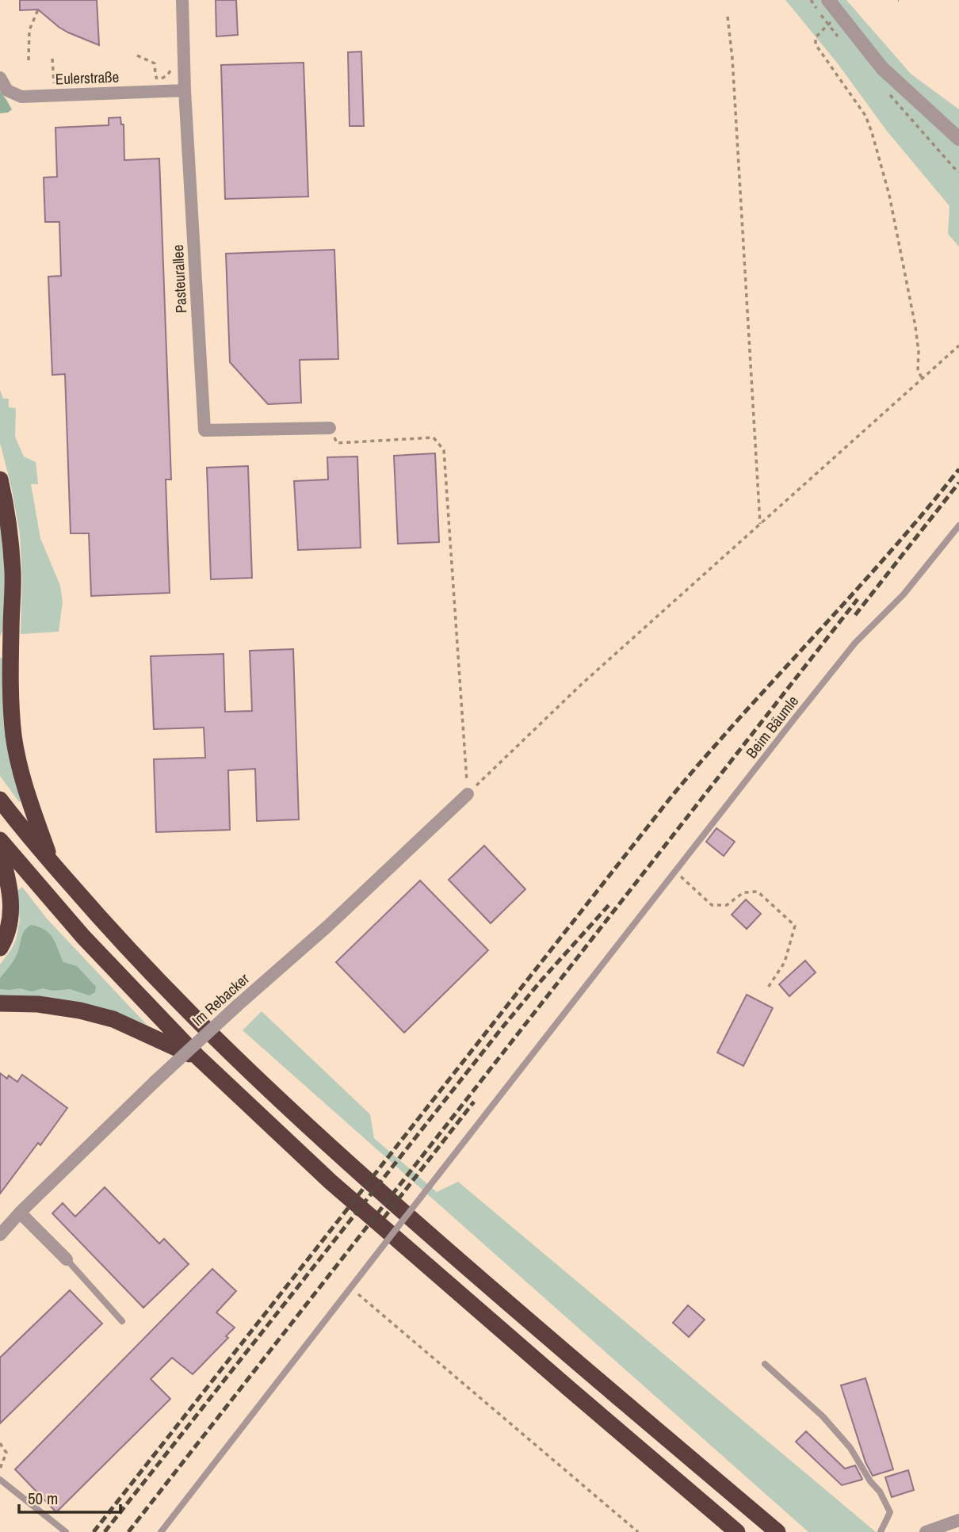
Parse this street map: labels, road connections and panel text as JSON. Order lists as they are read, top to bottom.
{
  "streets": {
    "street": ["Eulerstraße", "Pasteurallee", "Im Rebacker"],
    "lane": ["Beim Bäumle"]
  },
  "crossings": [
    ["Eulerstraße", "Pasteurallee"]
  ],
  "scale_bar": "50 m"
}
